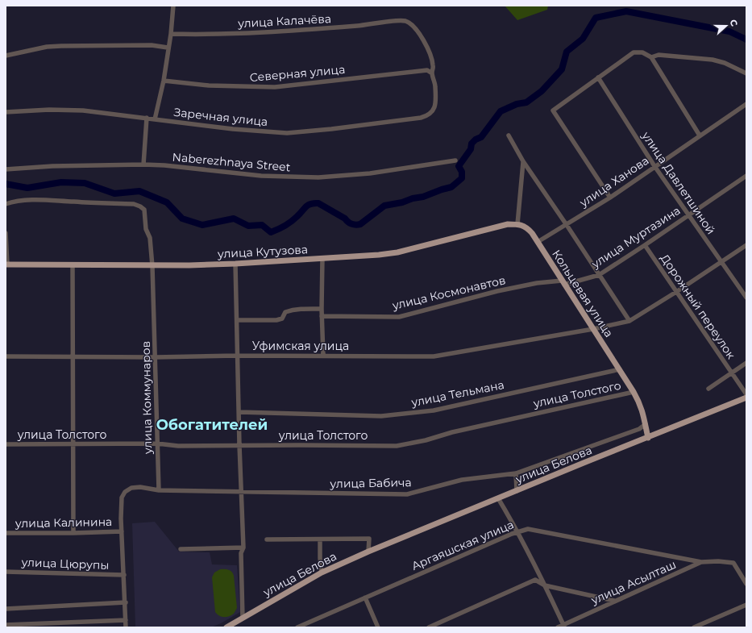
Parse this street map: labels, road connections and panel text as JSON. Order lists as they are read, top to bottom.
{
  "streets": {
    "main road": ["улица Кутузова", "Кольцевая улица", "улица Белова"],
    "street": [
      "улица Калачёва",
      "Северная улица",
      "Заречная улица",
      "Naberezhnaya Street",
      "улица Ханова",
      "улица Давлетшиной",
      "улица Муртазина",
      "улица Космонавтов",
      "Дорожный переулок",
      "Уфимская улица",
      "улица Тельмана",
      "улица Толстого",
      "улица Коммунаров",
      "улица Бабича",
      "улица Калинина",
      "Аргаяшская улица",
      "улица Цюрупы",
      "улица Асылташ"
    ]
  },
  "crossings": [
    ["улица Калачёва", "Северная улица"],
    ["улица Калачёва", "Заречная улица"],
    ["Северная улица", "Заречная улица"],
    ["улица Ханова", "улица Давлетшиной"],
    ["улица Ханова", "Кольцевая улица"],
    ["улица Давлетшиной", "улица Муртазина"],
    ["улица Давлетшиной", "Уфимская улица"],
    ["улица Муртазина", "улица Космонавтов"],
    ["улица Муртазина", "Кольцевая улица"],
    ["улица Муртазина", "Дорожный переулок"],
    ["улица Кутузова", "Кольцевая улица"],
    ["улица Кутузова", "улица Коммунаров"],
    ["улица Космонавтов", "Кольцевая улица"],
    ["Кольцевая улица", "Уфимская улица"],
    ["Кольцевая улица", "улица Тельмана"],
    ["Кольцевая улица", "улица Толстого"],
    ["Кольцевая улица", "улица Белова"],
    ["Кольцевая улица", "улица Бабича"],
    ["Дорожный переулок", "Уфимская улица"],
    ["Уфимская улица", "улица Коммунаров"],
    ["улица Толстого", "улица Коммунаров"],
    ["улица Коммунаров", "улица Бабича"],
    ["улица Бабича", "улица Калинина"],
    ["Аргаяшская улица", "улица Асылташ"]
  ],
  "districts": ["Обогатителей"],
  "north": "right"
}
